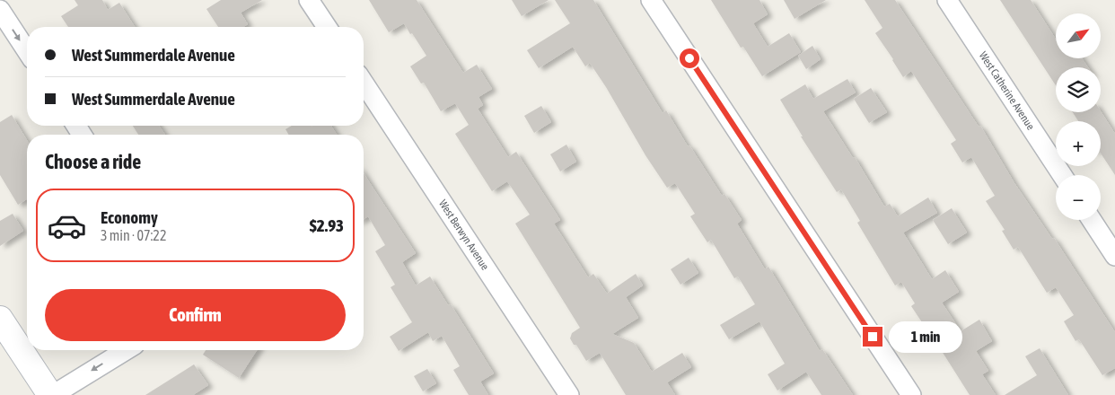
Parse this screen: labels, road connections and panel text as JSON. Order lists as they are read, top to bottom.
{
  "streets": {
    "street": ["West Catherine Avenue", "West Berwyn Avenue"]
  },
  "north": "top right",
  "page": {
    "map_buttons": ["+", "−"],
    "banner": ["West Summerdale Avenue", "West Summerdale Avenue"],
    "heading": "Choose a ride",
    "list": [
      {
        "name": "Economy",
        "note": "3 min · 07:22",
        "value": "$2.93"
      }
    ],
    "buttons": "Confirm",
    "bubble": "1 min"
  }
}
